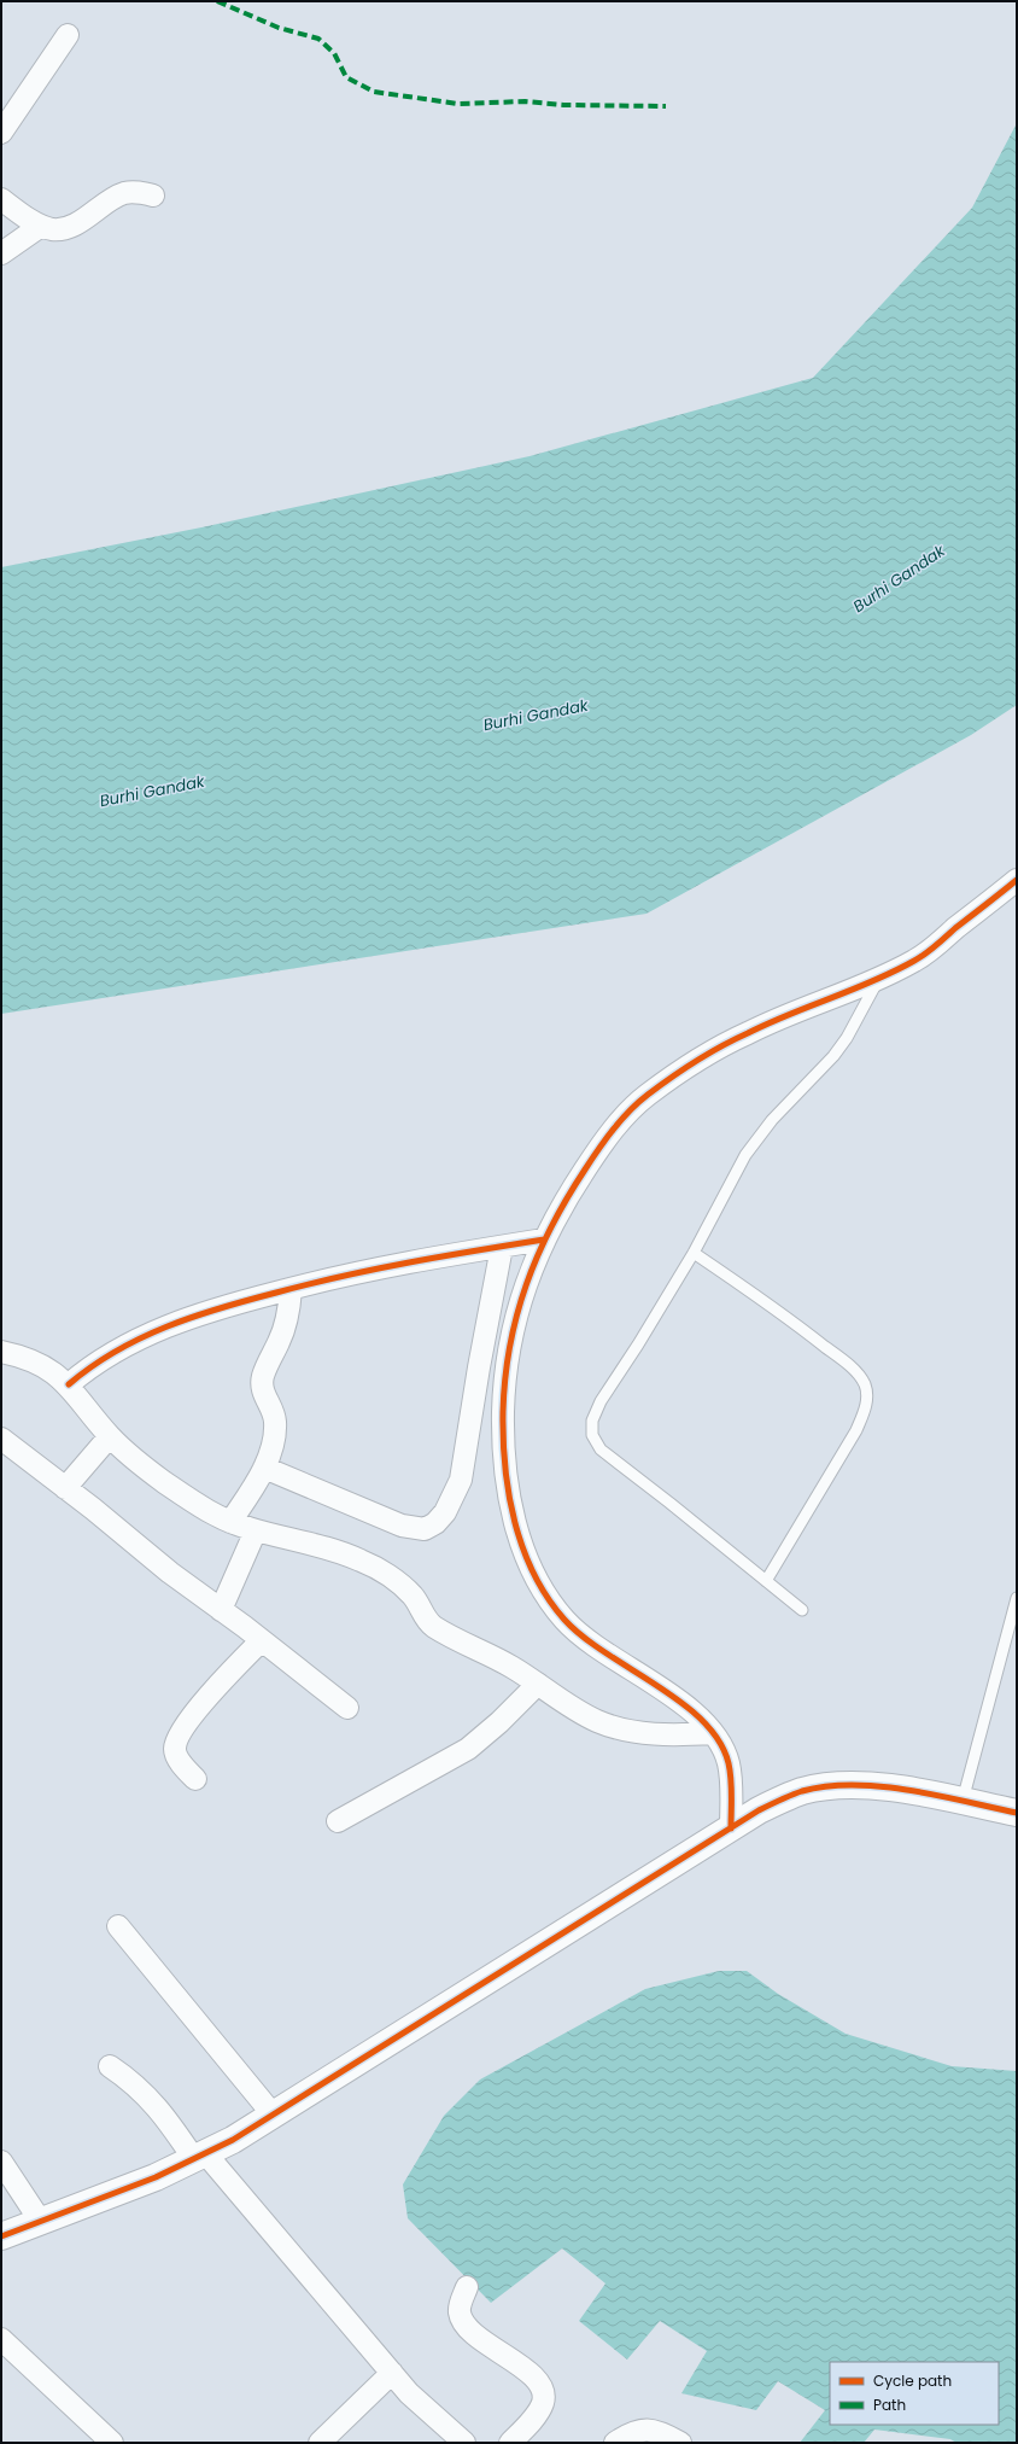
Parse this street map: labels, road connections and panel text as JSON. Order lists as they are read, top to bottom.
{
  "water": ["Burhi Gandak"],
  "legend": ["Cycle path", "Path"]
}
